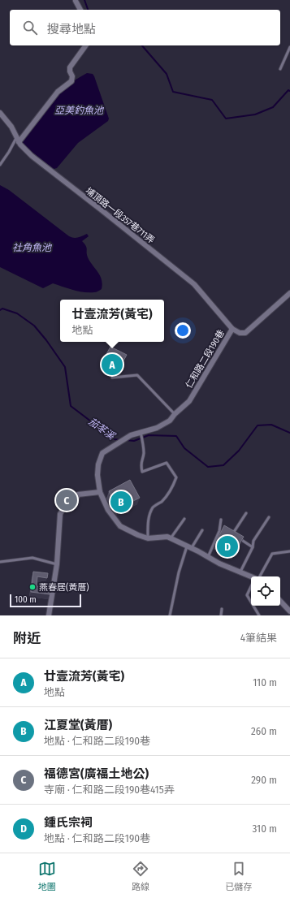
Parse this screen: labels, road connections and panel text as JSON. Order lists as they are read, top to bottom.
{
  "streets": {
    "street": ["埔頂路一段357巷711弄", "仁和路二段190巷"]
  },
  "crossings": [
    ["埔頂路一段357巷711弄", "仁和路二段190巷"]
  ],
  "water": ["亞美釣魚池", "社角魚池", "茄苳溪"],
  "places": ["燕春居(黃厝)"],
  "scale_bar": "100 m",
  "page": {
    "search": "搜尋地點",
    "popup": ["廿壹流芳(黃宅)", "地點"],
    "pins": [
      "A",
      "C",
      "B",
      "D"
    ],
    "scale": "100 m",
    "heading": ["附近", "4筆結果"],
    "list": [
      {
        "mark": "A",
        "name": "廿壹流芳(黃宅)",
        "note": "地點",
        "value": "110 m"
      },
      {
        "mark": "B",
        "name": "江夏堂(黃厝)",
        "note": "地點 · 仁和路二段190巷",
        "value": "260 m"
      },
      {
        "mark": "C",
        "name": "福德宮(廣福土地公)",
        "note": "寺廟 · 仁和路二段190巷415弄",
        "value": "290 m"
      },
      {
        "mark": "D",
        "name": "鍾氏宗祠",
        "note": "地點 · 仁和路二段190巷",
        "value": "310 m"
      }
    ],
    "nav": ["地圖", "路線", "已儲存"]
  }
}
